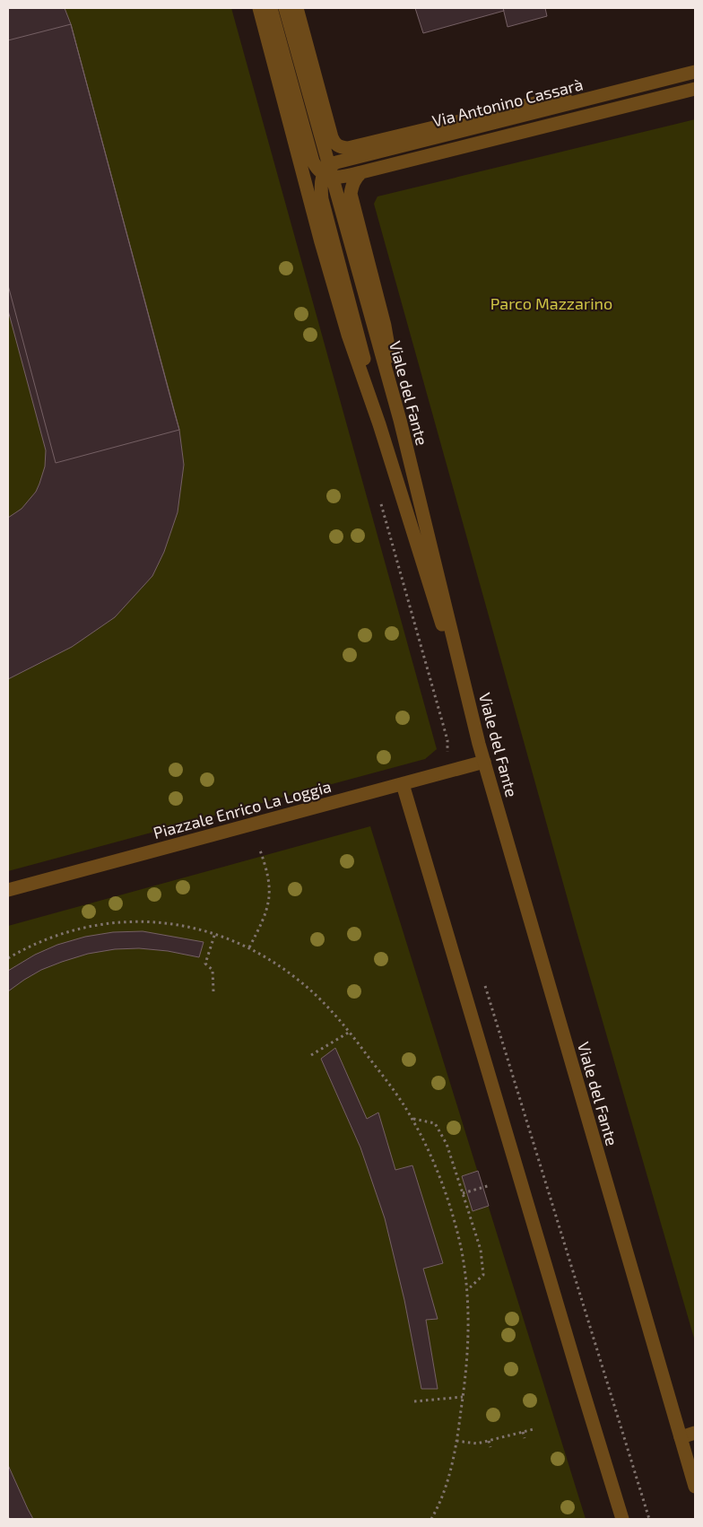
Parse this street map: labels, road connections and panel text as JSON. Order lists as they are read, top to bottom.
{
  "streets": {
    "street": ["Via Antonino Cassarà", "Viale del Fante", "Piazzale Enrico La Loggia"]
  },
  "crossings": [
    ["Via Antonino Cassarà", "Viale del Fante"],
    ["Viale del Fante", "Piazzale Enrico La Loggia"]
  ],
  "parks": ["Parco Mazzarino"]
}
